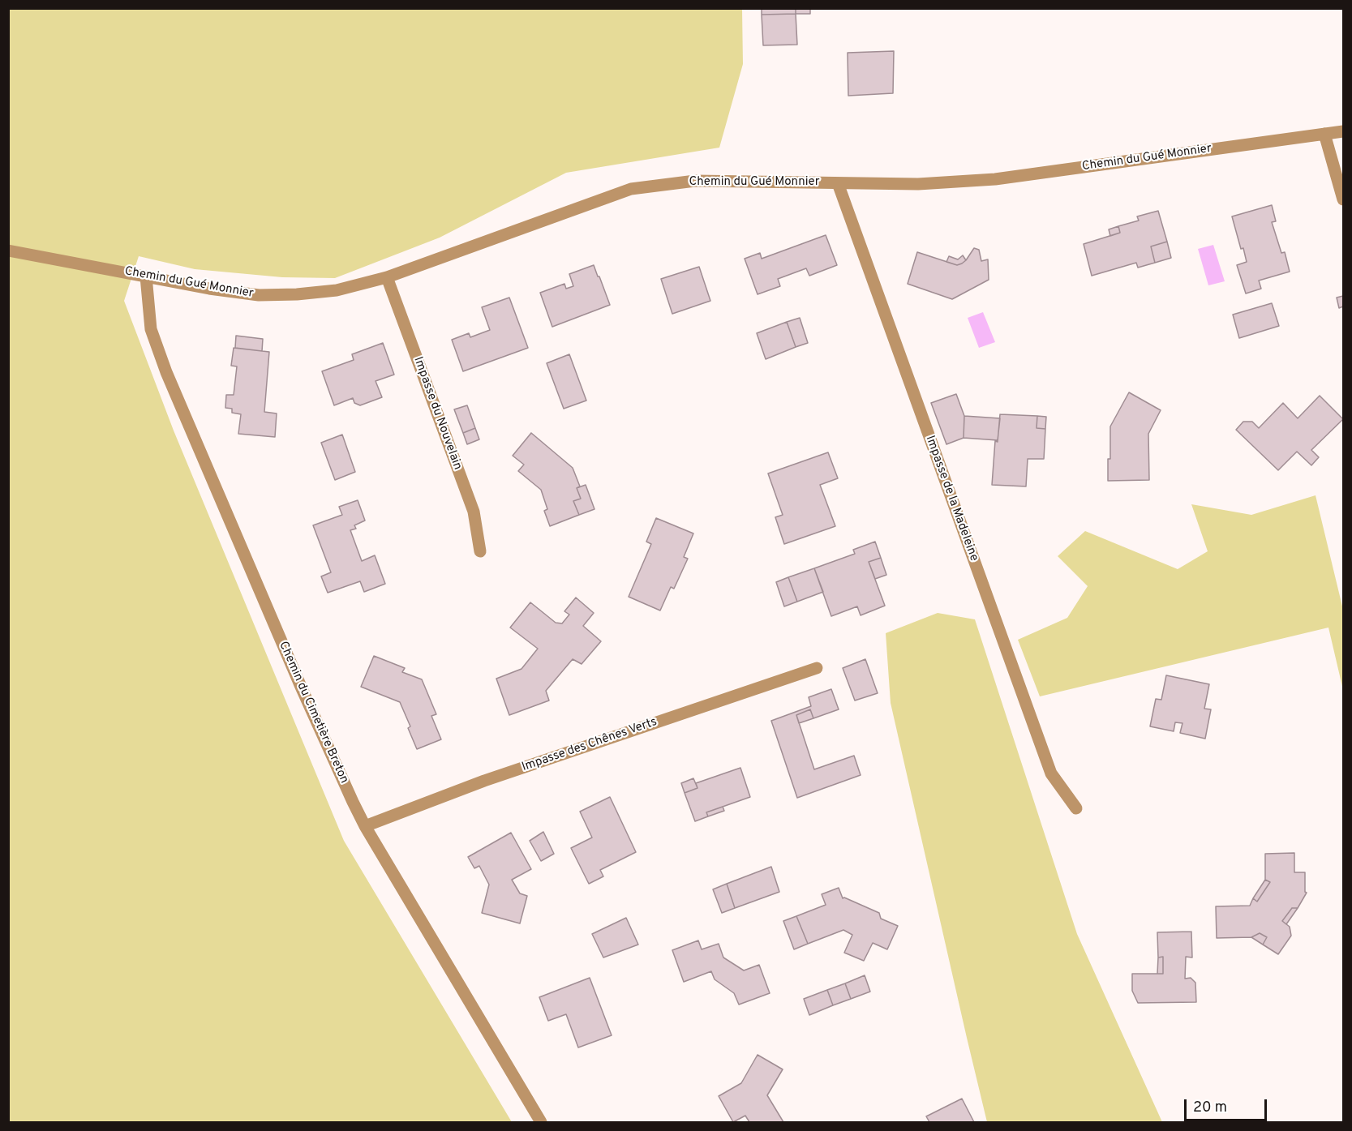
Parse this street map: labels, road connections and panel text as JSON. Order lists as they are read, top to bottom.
{
  "streets": {
    "street": [
      "Chemin du Gué Monnier",
      "Impasse du Nouvelain",
      "Impasse de la Madeleine",
      "Chemin du Cimetière Breton",
      "Impasse des Chênes Verts"
    ]
  },
  "crossings": [
    ["Chemin du Gué Monnier", "Impasse du Nouvelain"],
    ["Chemin du Gué Monnier", "Impasse de la Madeleine"],
    ["Chemin du Gué Monnier", "Chemin du Cimetière Breton"],
    ["Chemin du Cimetière Breton", "Impasse des Chênes Verts"]
  ],
  "scale_bar": "20 m"
}
